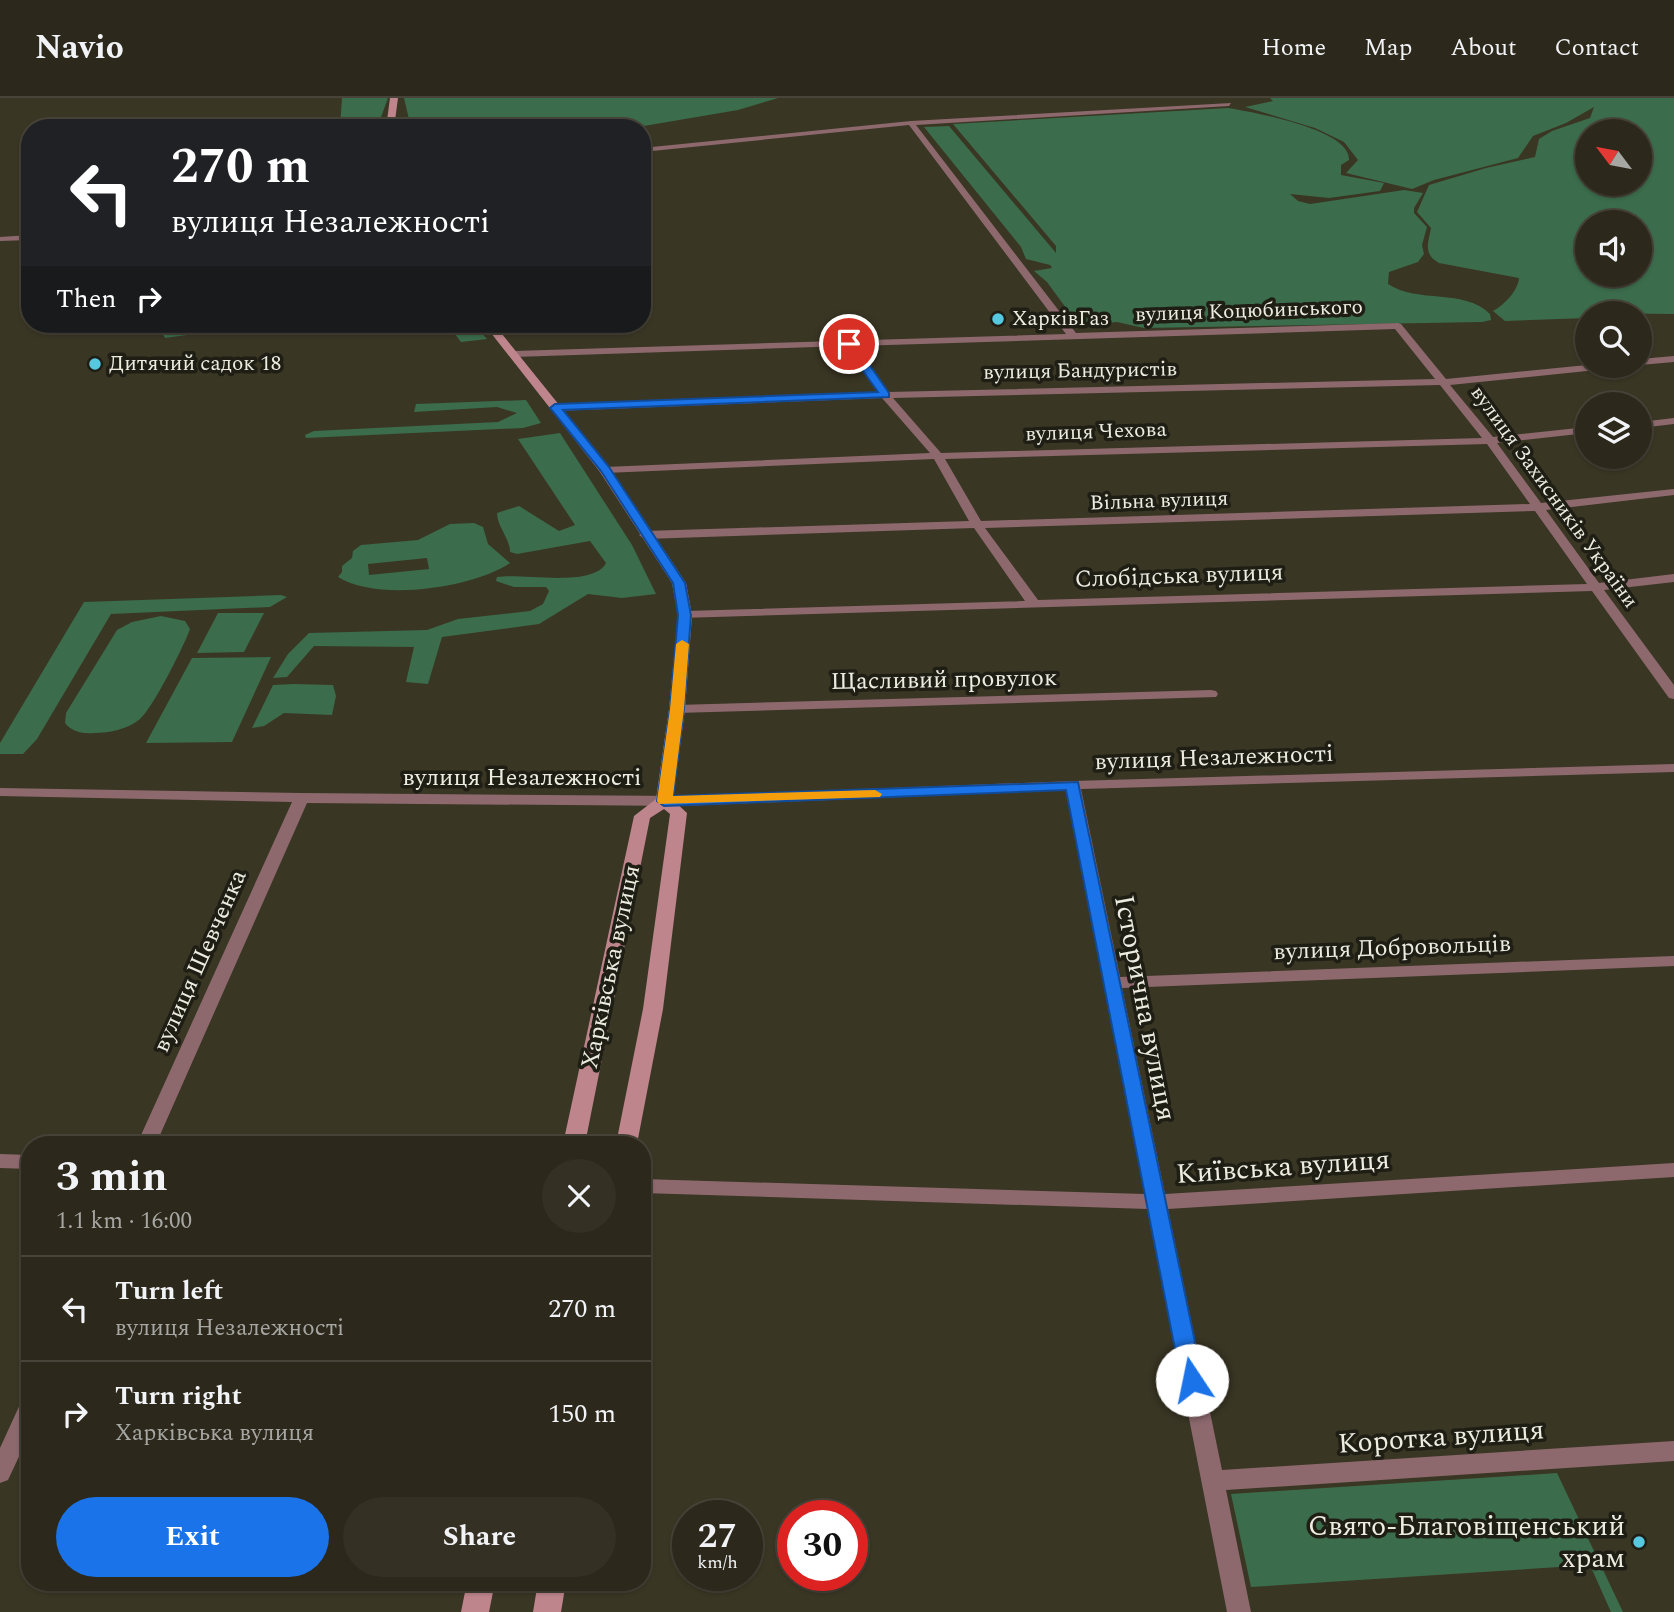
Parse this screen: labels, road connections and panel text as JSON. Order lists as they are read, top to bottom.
{
  "streets": {
    "street": [
      "вулиця Коцюбинського",
      "вулиця Бандуристів",
      "вулиця Чехова",
      "вулиця Захисників України",
      "Вільна вулиця",
      "Слобідська вулиця",
      "Щасливий провулок",
      "вулиця Незалежності",
      "вулиця Добровольців",
      "вулиця Шевченка",
      "Харківська вулиця",
      "Історична вулиця",
      "Київська вулиця",
      "Коротка вулиця"
    ]
  },
  "crossings": [
    ["вулиця Коцюбинського", "вулиця Захисників України"],
    ["вулиця Бандуристів", "вулиця Захисників України"],
    ["вулиця Чехова", "вулиця Захисників України"],
    ["вулиця Захисників України", "Вільна вулиця"],
    ["вулиця Захисників України", "Слобідська вулиця"],
    ["вулиця Незалежності", "вулиця Шевченка"],
    ["вулиця Незалежності", "Харківська вулиця"],
    ["вулиця Незалежності", "Історична вулиця"],
    ["вулиця Добровольців", "Історична вулиця"],
    ["Історична вулиця", "Київська вулиця"],
    ["Історична вулиця", "Коротка вулиця"]
  ],
  "places": ["ХарківГаз", "Дитячий садок 18", "Свято-Благовіщенський храм"],
  "north": "top left",
  "page": {
    "header": "Navio",
    "nav": [
      "Home",
      "Map",
      "About",
      "Contact"
    ],
    "turn": ["270 m", "вулиця Незалежності"],
    "then": "Then",
    "heading": ["3 min", "1.1 km · 16:00"],
    "list": [
      {
        "name": "Turn left",
        "note": "вулиця Незалежності",
        "value": "270 m"
      },
      {
        "name": "Turn right",
        "note": "Харківська вулиця",
        "value": "150 m"
      }
    ],
    "buttons": ["Exit", "Share"],
    "speed": "27 km/h",
    "limit": "30"
  }
}
